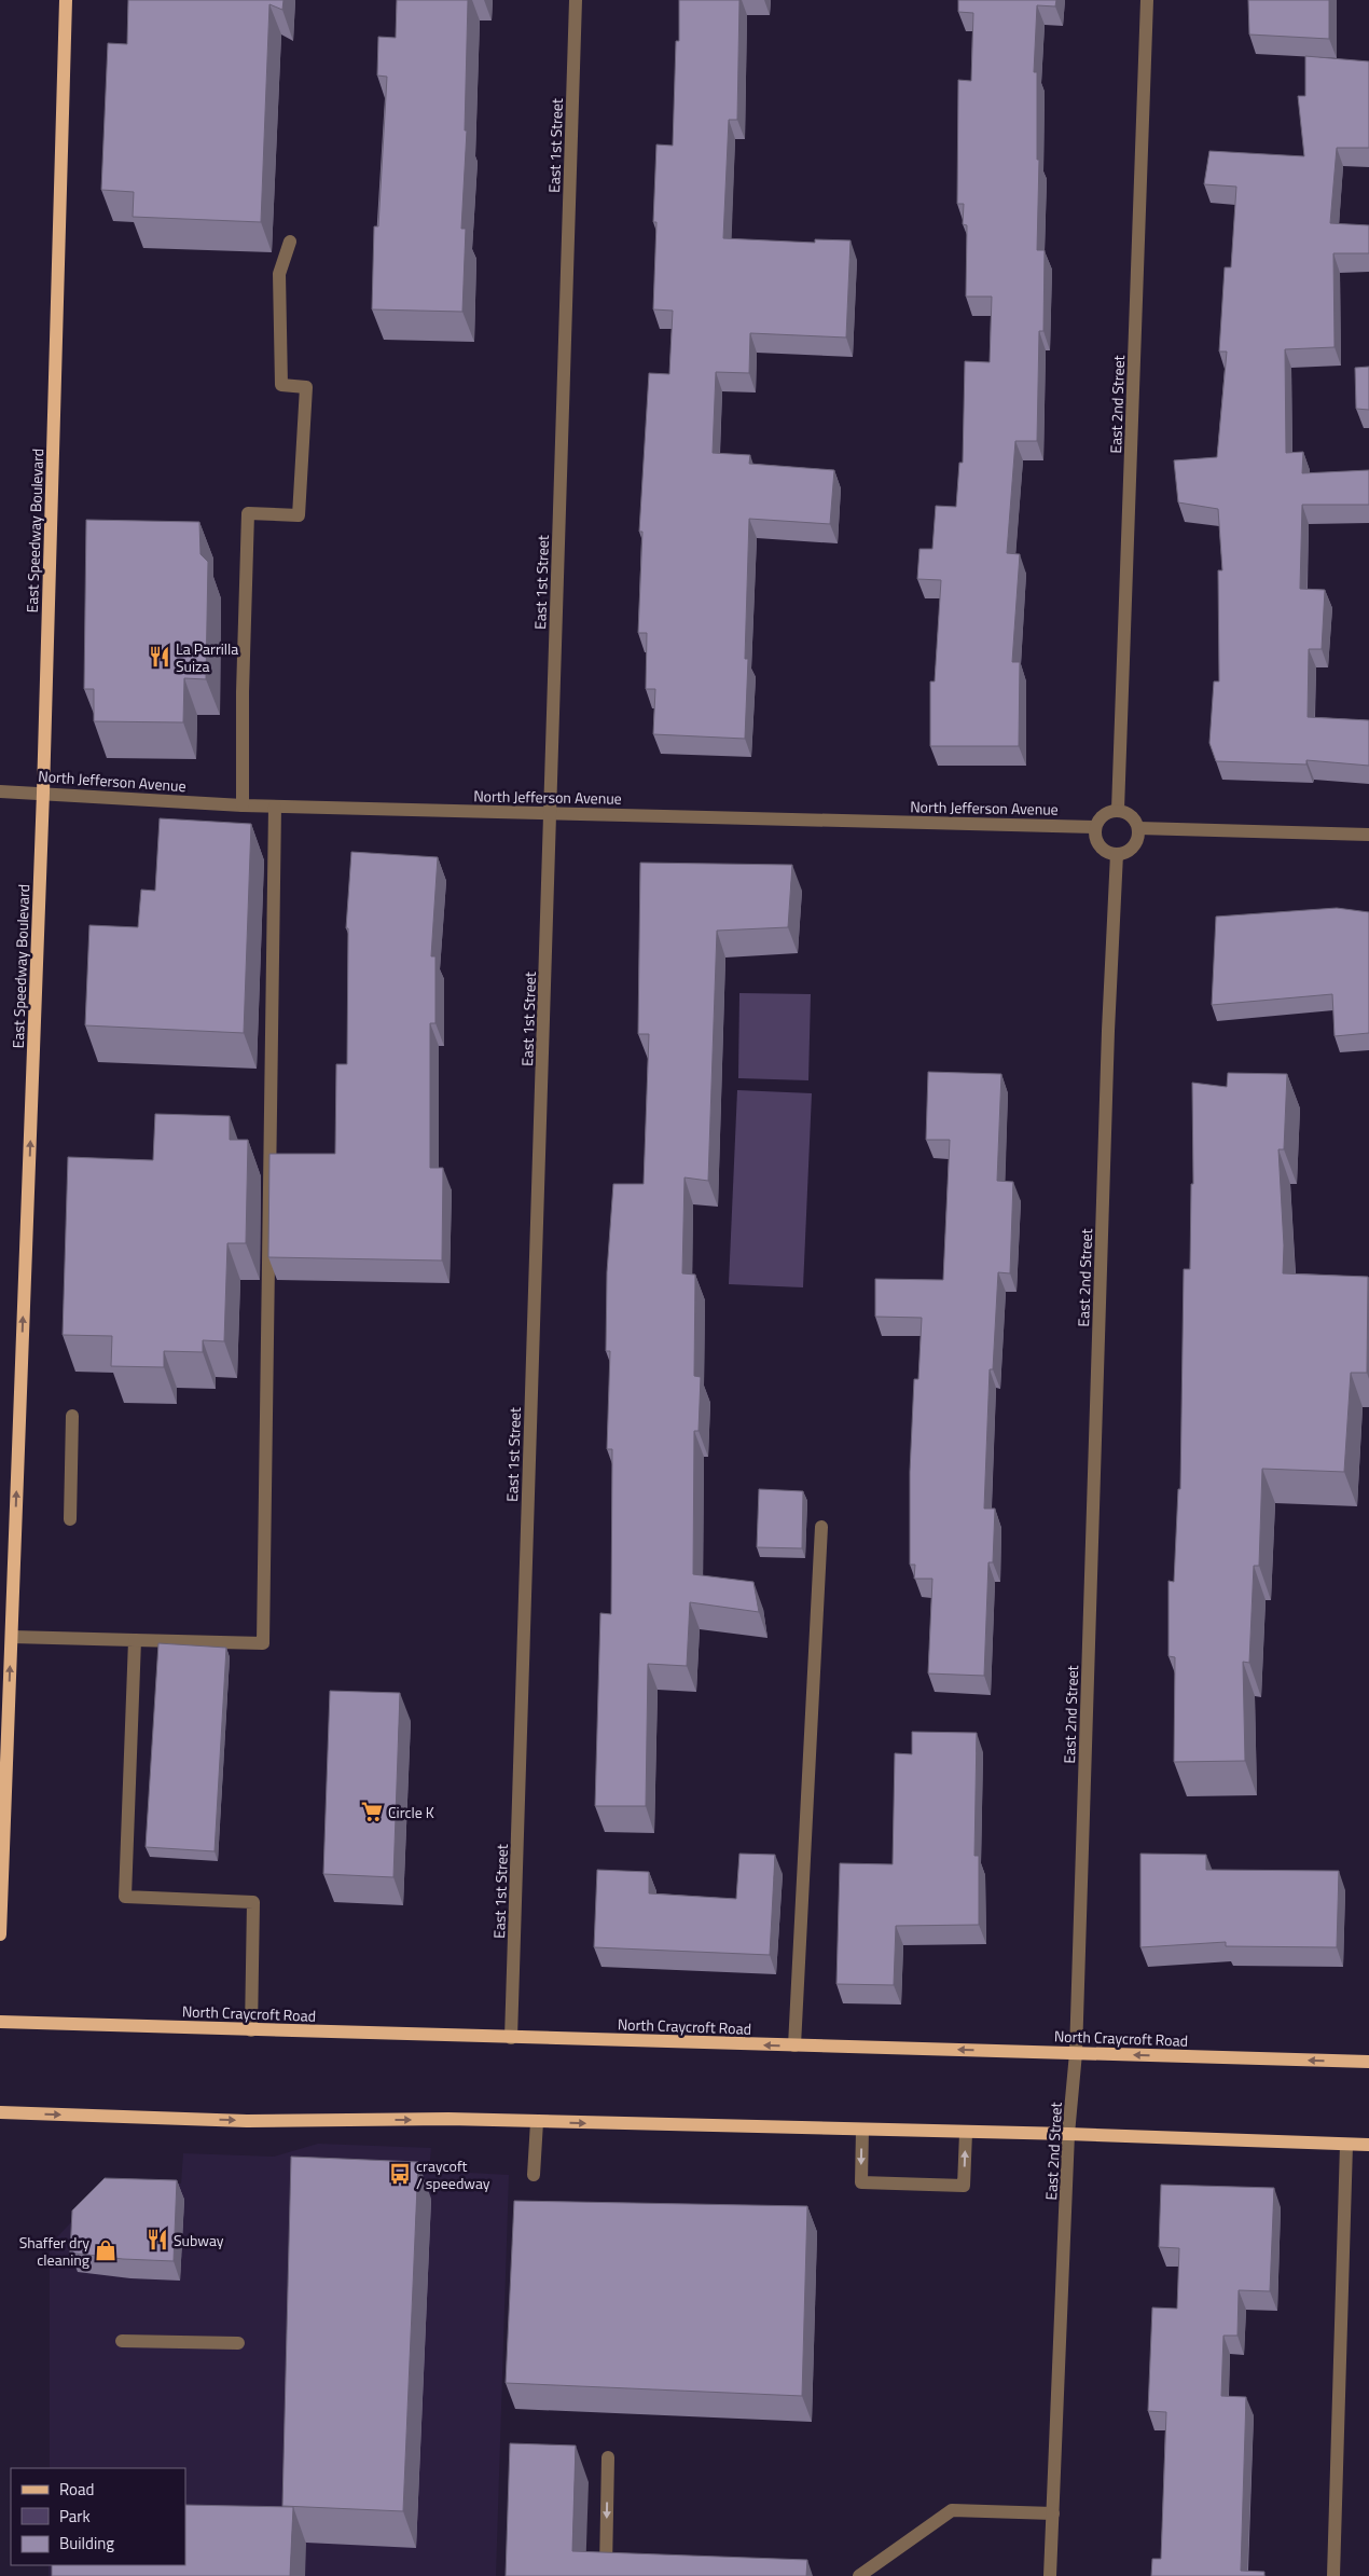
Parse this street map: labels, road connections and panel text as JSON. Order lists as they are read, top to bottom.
{
  "streets": {
    "main road": ["East Speedway Boulevard", "North Craycroft Road"],
    "street": ["East 1st Street", "East 2nd Street", "North Jefferson Avenue"]
  },
  "crossings": [
    ["East 1st Street", "North Jefferson Avenue"],
    ["East 1st Street", "North Craycroft Road"],
    ["East 2nd Street", "North Jefferson Avenue"],
    ["East 2nd Street", "North Craycroft Road"],
    ["East Speedway Boulevard", "North Jefferson Avenue"]
  ],
  "one_way": ["East Speedway Boulevard"],
  "places": {
    "restaurant": ["La Parrilla Suiza", "Subway"],
    "supermarket": ["Circle K"],
    "bus stop": ["craycoft / speedway"],
    "shop": ["Shaffer dry cleaning"]
  },
  "legend": ["Road", "Park", "Building"]
}
